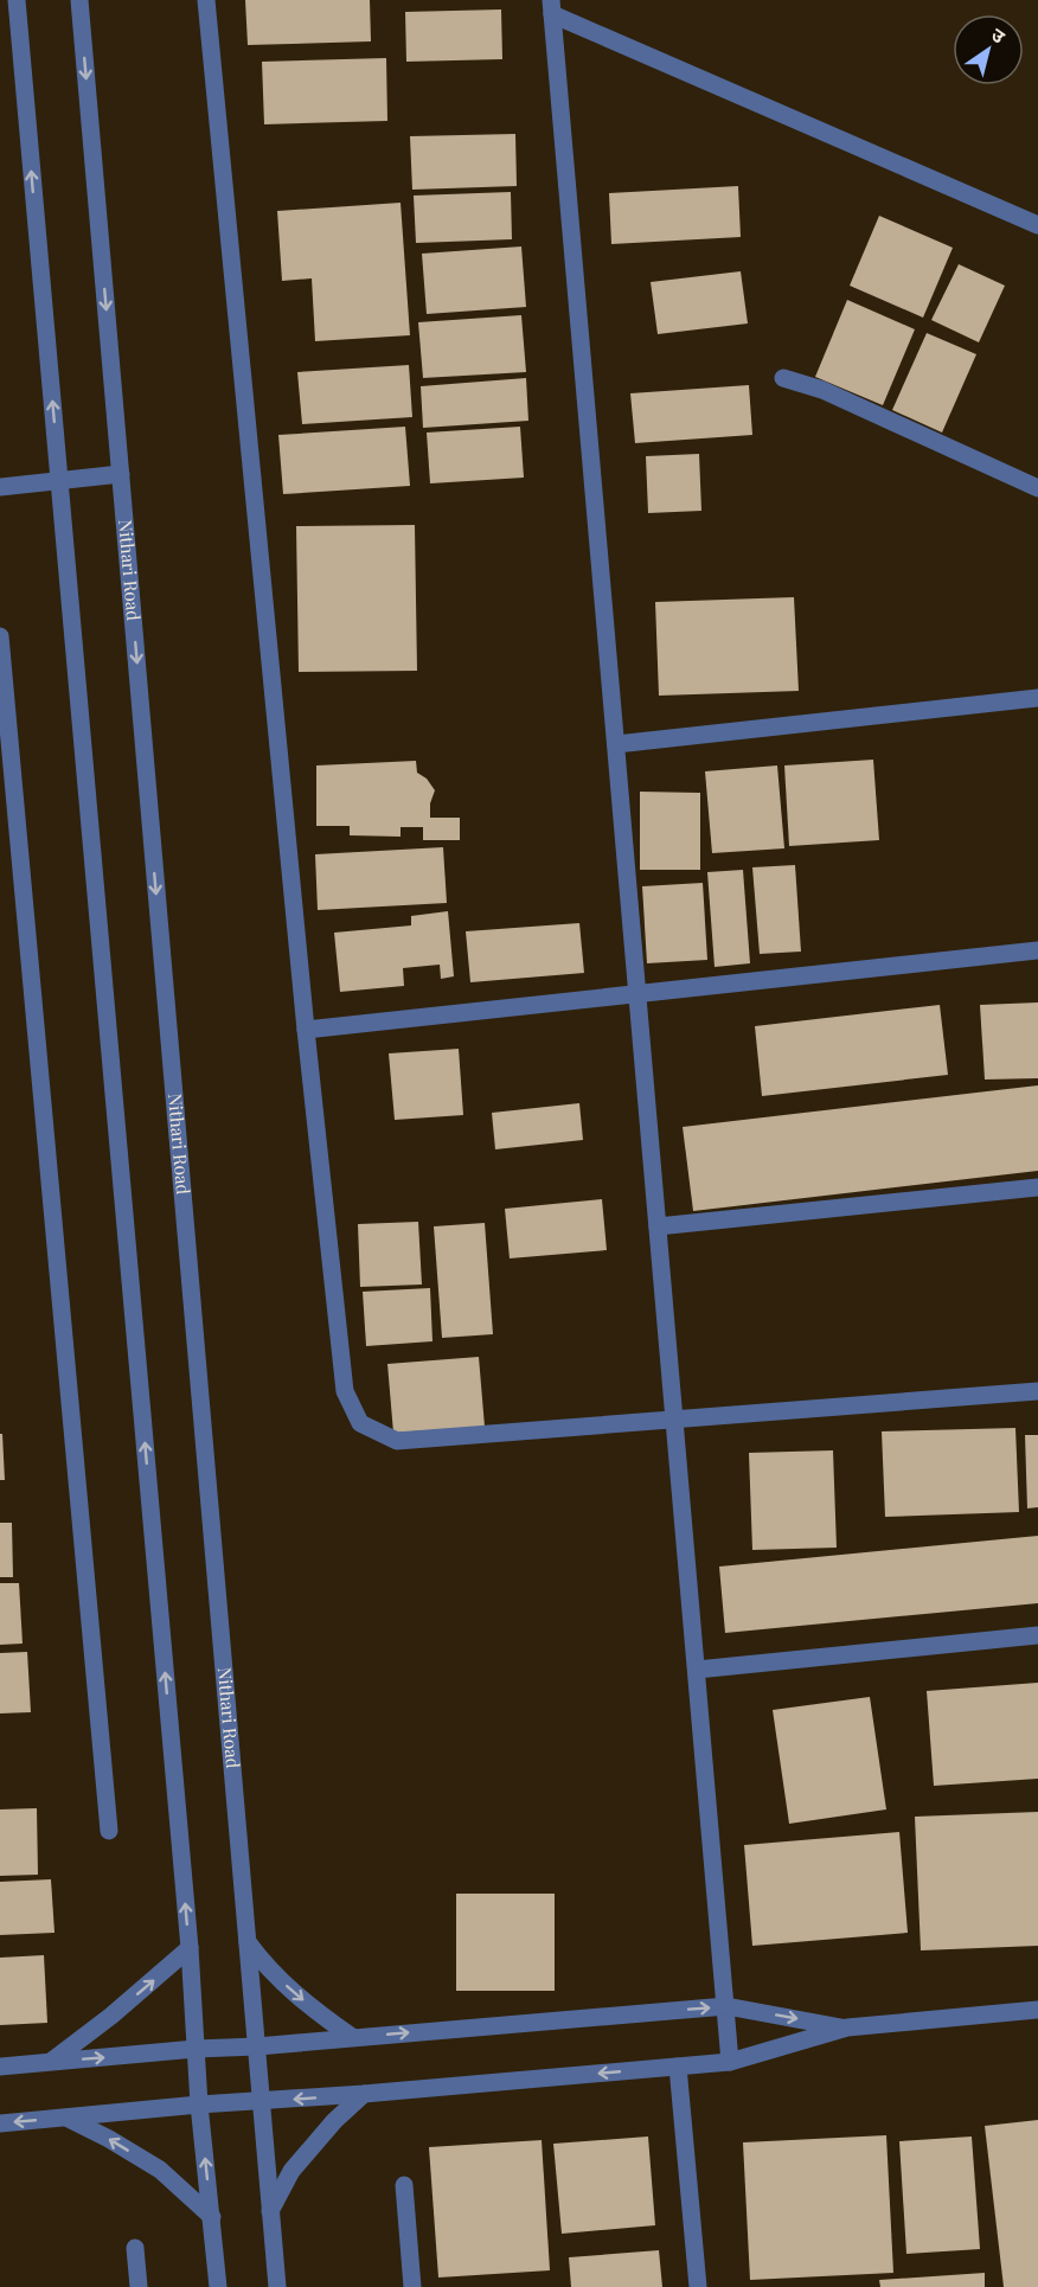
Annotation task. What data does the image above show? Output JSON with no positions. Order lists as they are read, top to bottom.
{
  "streets": {
    "street": ["Nithari Road"]
  },
  "north": "top right"
}
